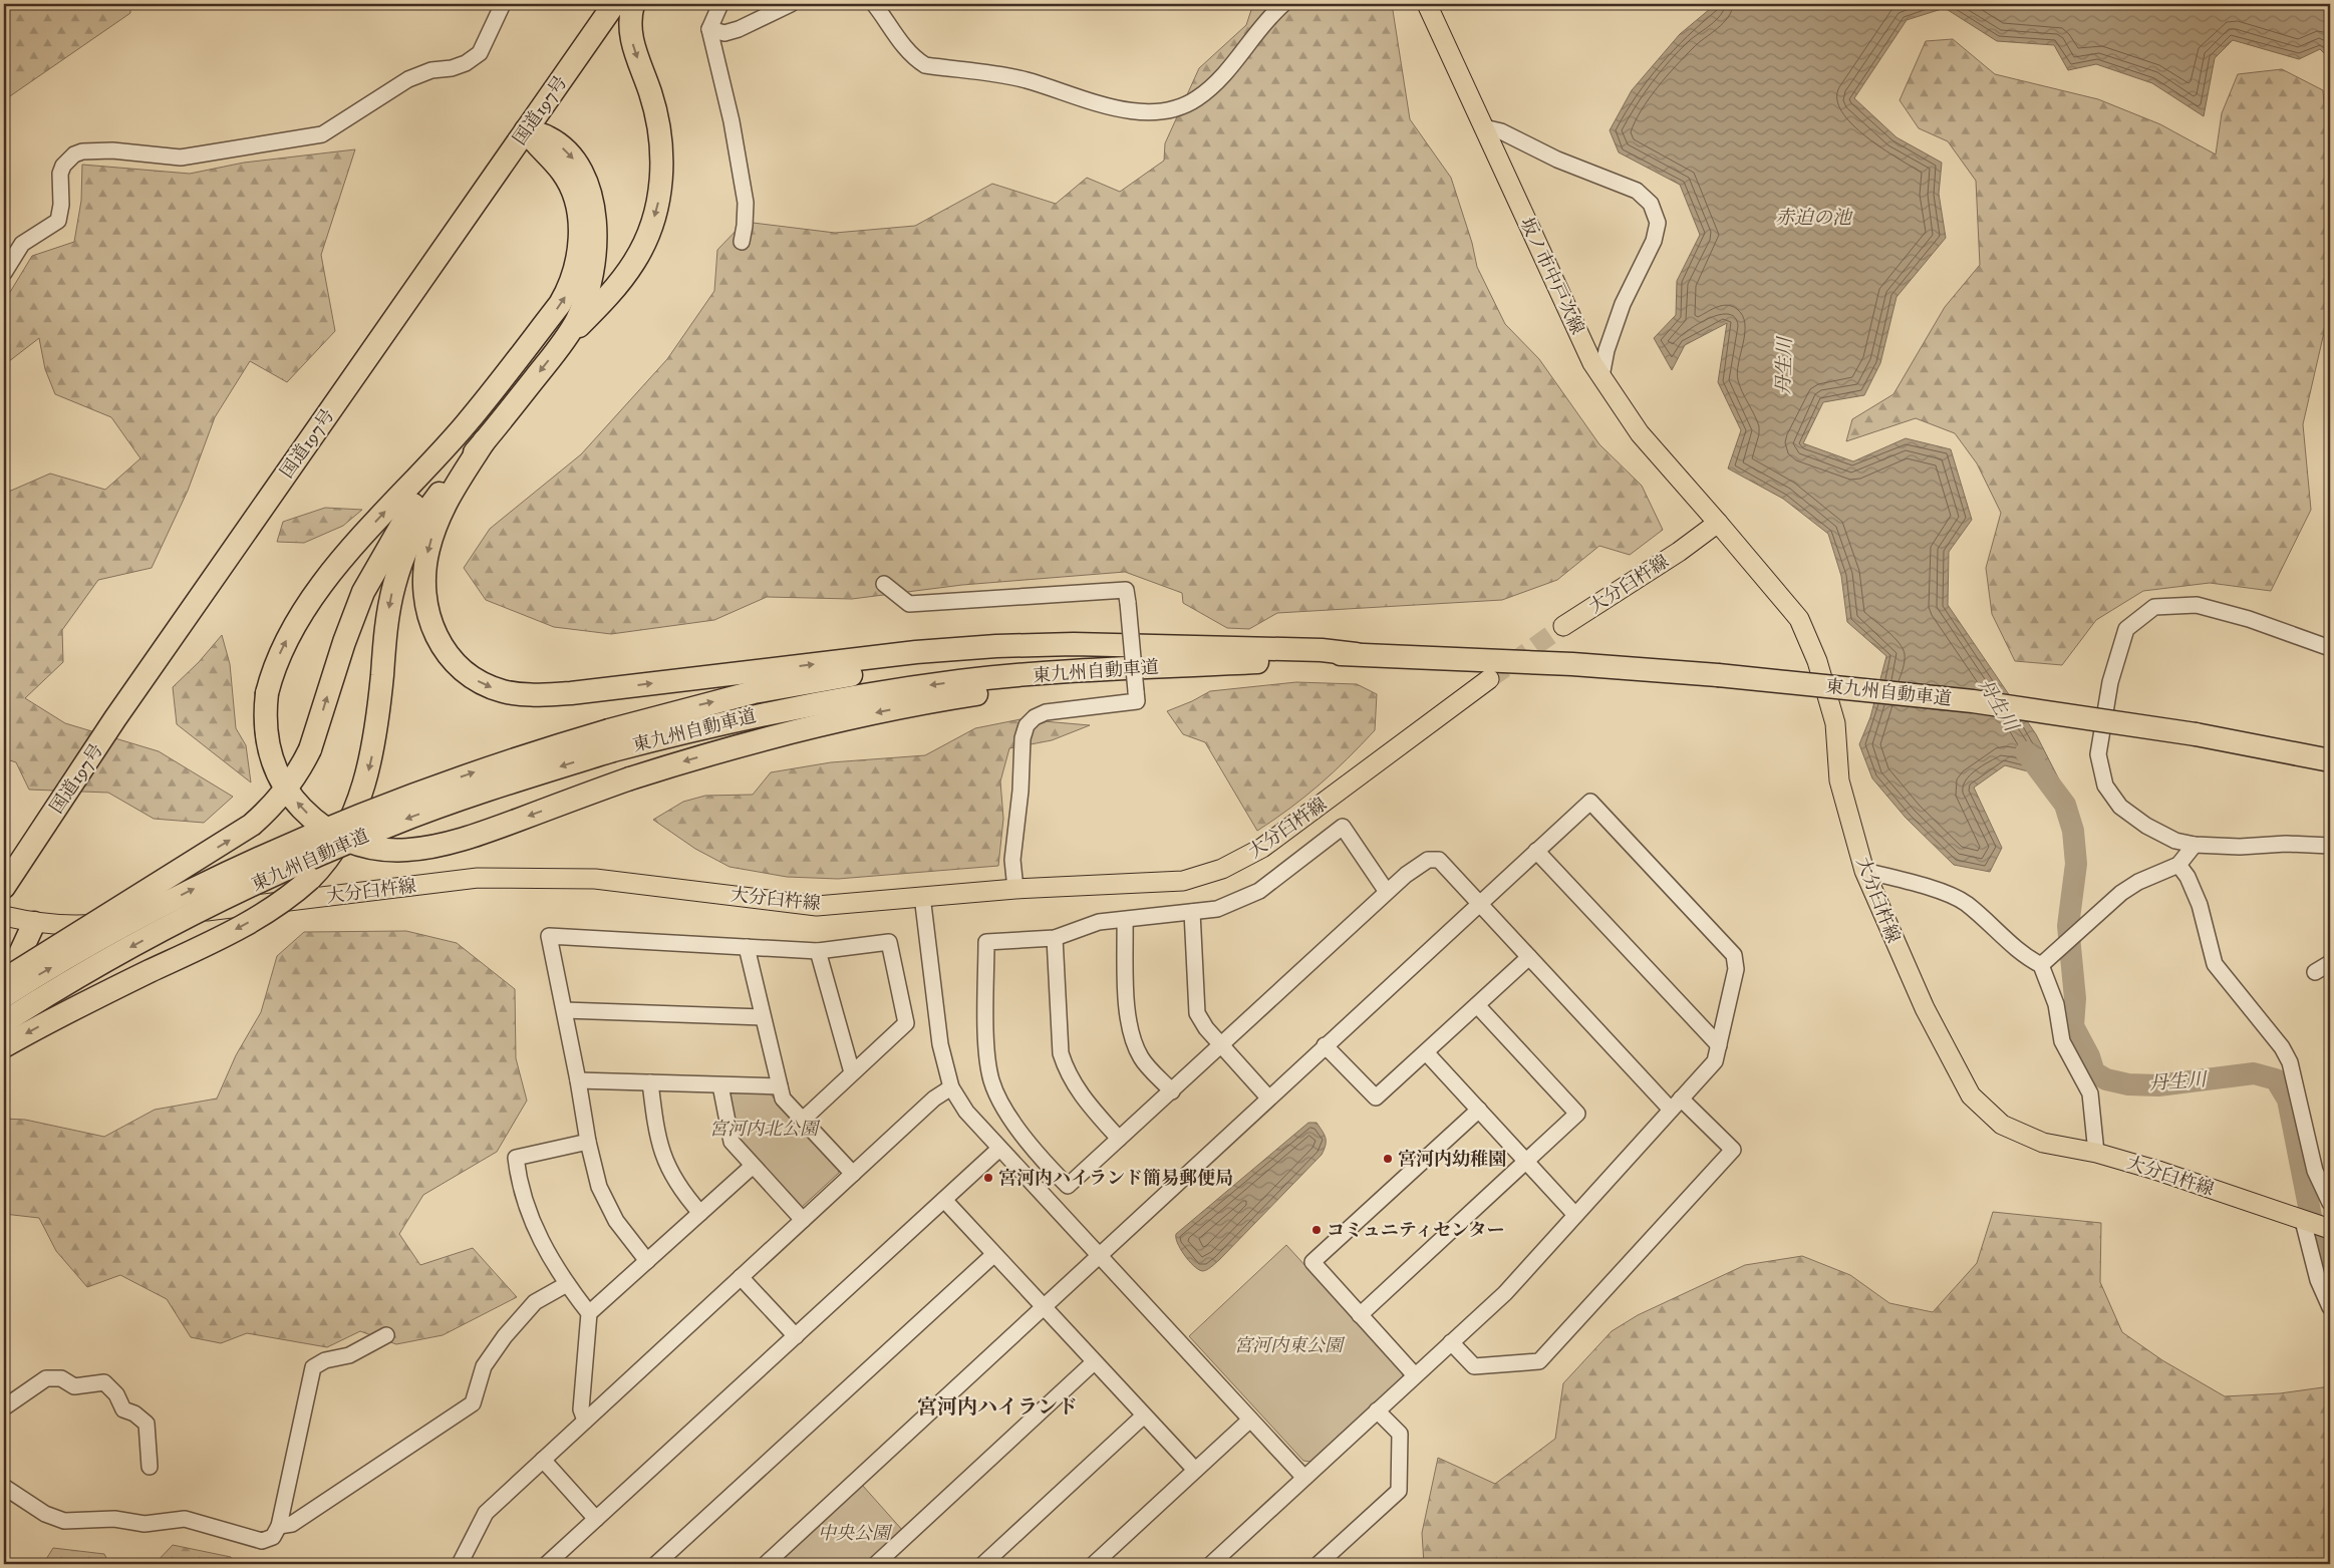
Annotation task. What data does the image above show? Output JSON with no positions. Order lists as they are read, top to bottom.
{
  "streets": {
    "highway": ["国道197号", "東九州自動車道"],
    "main road": ["坂ノ市中戸次線", "大分臼杵線"]
  },
  "crossings": [
    ["坂ノ市中戸次線", "大分臼杵線"]
  ],
  "districts": ["宮河内ハイランド"],
  "water": ["赤迫の池", "丹生川"],
  "parks": ["宮河内北公園", "宮河内東公園", "中央公園"],
  "places": ["宮河内幼稚園", "宮河内ハイランド簡易郵便局", "コミュニティセンター"]
}
